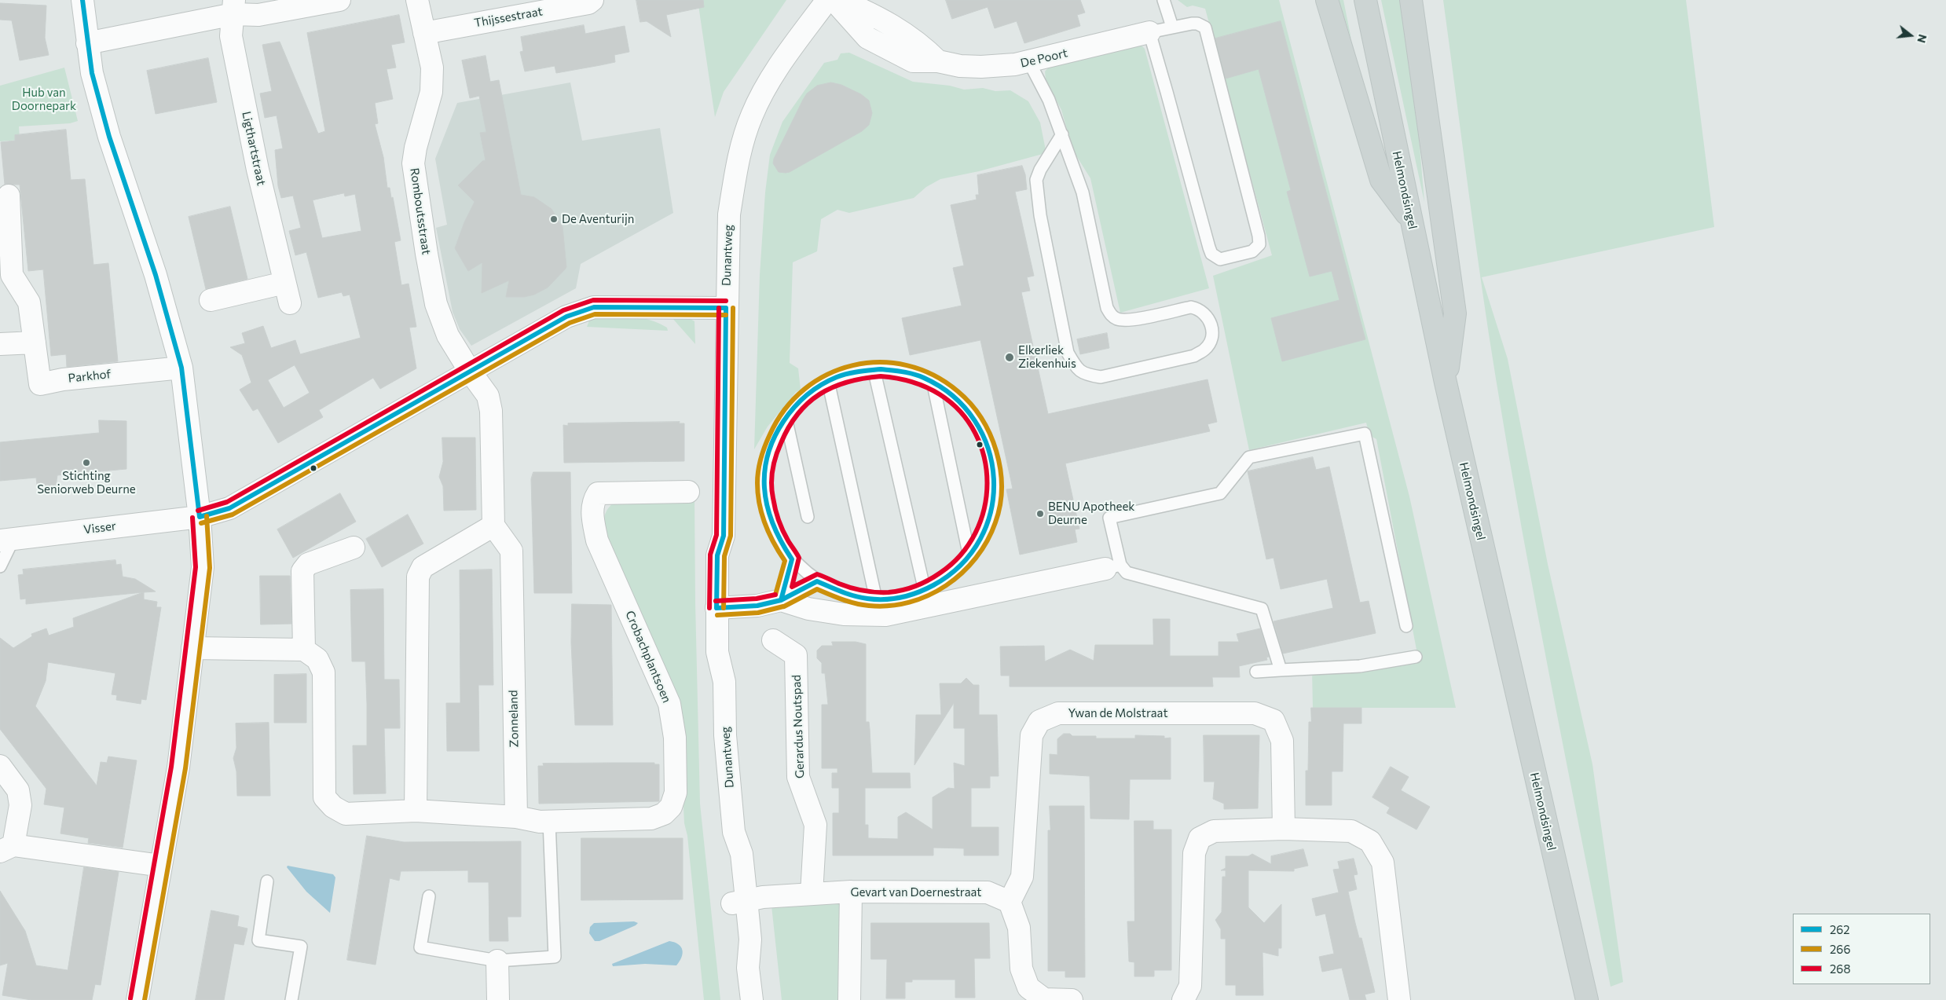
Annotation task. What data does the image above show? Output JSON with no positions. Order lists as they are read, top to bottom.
{
  "streets": {
    "main road": ["Helmondsingel"],
    "street": [
      "Thijssestraat",
      "De Poort",
      "Ligthartstraat",
      "Romboutsstraat",
      "Dunantweg",
      "Parkhof",
      "Visser",
      "Crobachplantsoen",
      "Ywan de Molstraat",
      "Zonneland",
      "Gerardus Noutspad",
      "Gevart van Doernestraat"
    ]
  },
  "crossings": [
    ["Thijssestraat", "Romboutsstraat"],
    ["Romboutsstraat", "Visser"],
    ["Dunantweg", "Visser"],
    ["Dunantweg", "Gevart van Doernestraat"],
    ["Crobachplantsoen", "Zonneland"],
    ["Ywan de Molstraat", "Gevart van Doernestraat"],
    ["Gerardus Noutspad", "Gevart van Doernestraat"]
  ],
  "parks": ["Hub van Doornepark"],
  "places": [
    "De Aventurijn",
    "Elkerliek Ziekenhuis",
    "Stichting Seniorweb Deurne",
    "BENU Apotheek Deurne"
  ],
  "lines": ["transit line 262", "transit line 268", "transit line 266"],
  "legend": ["262", "266", "268"],
  "north": "right"
}
